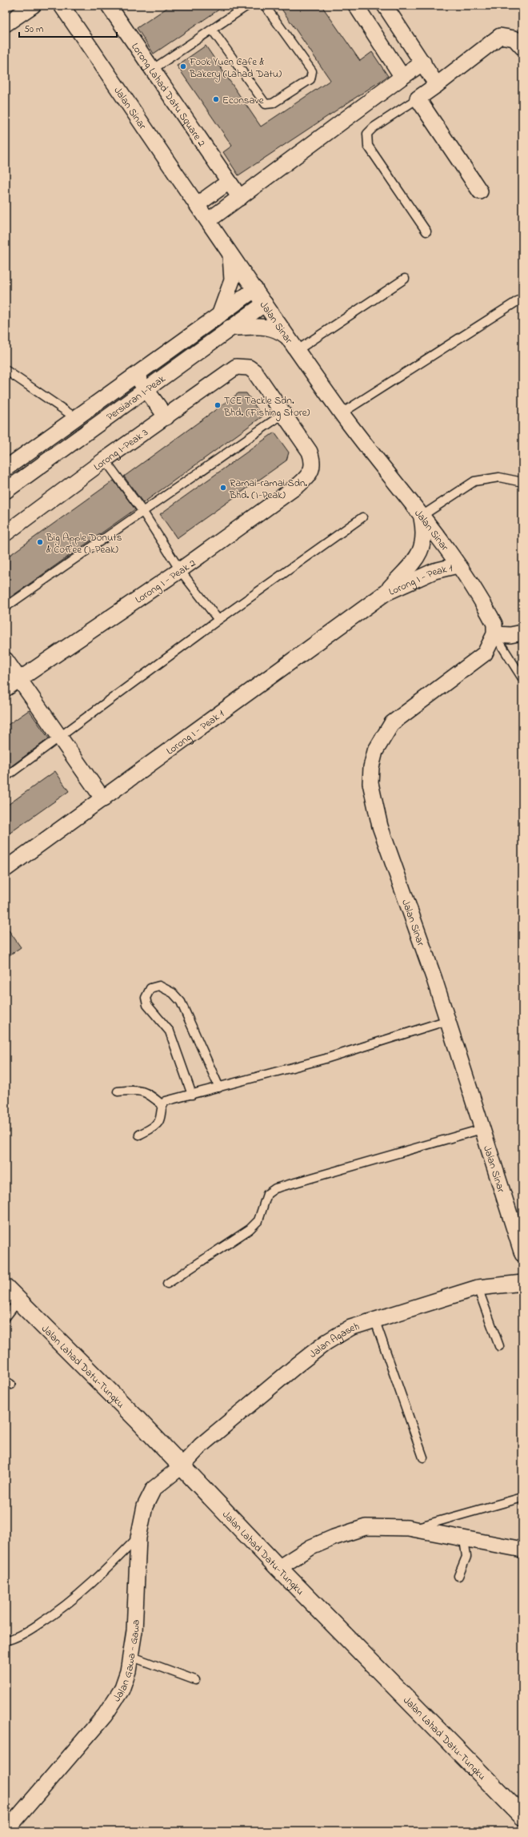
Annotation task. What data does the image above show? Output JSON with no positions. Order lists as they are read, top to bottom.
{
  "streets": {
    "main road": ["Jalan Lahad Datu-Tungku"],
    "street": [
      "Lorong Lahad Datu Square 2",
      "Jalan Sinar",
      "Persiaran I-Peak",
      "Lorong I-Peak 3",
      "Lorong I - Peak 1",
      "Lorong I - Peak 2",
      "Jalan Agaseh",
      "Jalan Gawa - Gawa"
    ]
  },
  "crossings": [
    ["Jalan Sinar", "Persiaran I-Peak"],
    ["Jalan Sinar", "Lorong I - Peak 1"],
    ["Lorong I-Peak 3", "Lorong I - Peak 2"],
    ["Jalan Agaseh", "Jalan Lahad Datu-Tungku"],
    ["Jalan Agaseh", "Jalan Gawa - Gawa"],
    ["Jalan Lahad Datu-Tungku", "Jalan Gawa - Gawa"]
  ],
  "places": [
    "Fook Yuen Cafe & Bakery (Lahad Datu)",
    "Econsave",
    "TCE Tackle Sdn. Bhd. (Fishing Store)",
    "Ramai-ramai Sdn. Bhd. (I-Peak)",
    "Big Apple Donuts & Coffee (I-Peak)"
  ],
  "scale_bar": "50 m"
}
